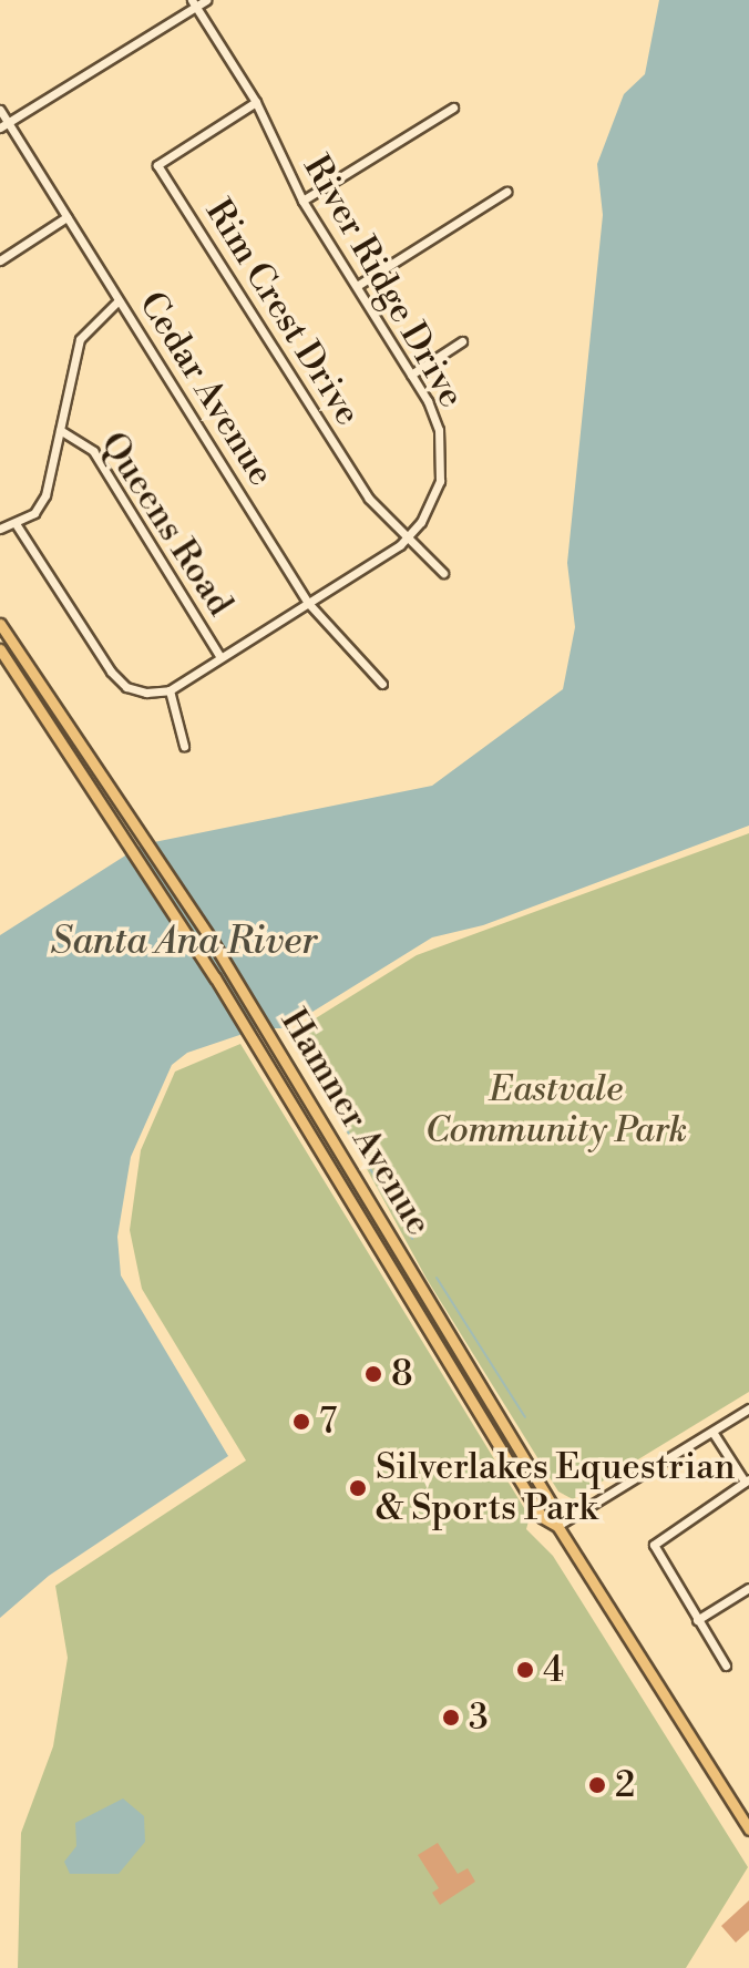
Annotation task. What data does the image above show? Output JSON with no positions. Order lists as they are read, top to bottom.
{
  "streets": {
    "main road": ["Hamner Avenue"],
    "street": [
      "River Ridge Drive",
      "Rim Crest Drive",
      "Cedar Avenue",
      "Queens Road"
    ]
  },
  "crossings": [
    ["River Ridge Drive", "Rim Crest Drive"],
    ["River Ridge Drive", "Cedar Avenue"],
    ["River Ridge Drive", "Queens Road"]
  ],
  "water": ["Santa Ana River"],
  "parks": ["Eastvale Community Park"],
  "places": [
    "8",
    "7",
    "Silverlakes Equestrian & Sports Park",
    "4",
    "3",
    "2"
  ]
}
